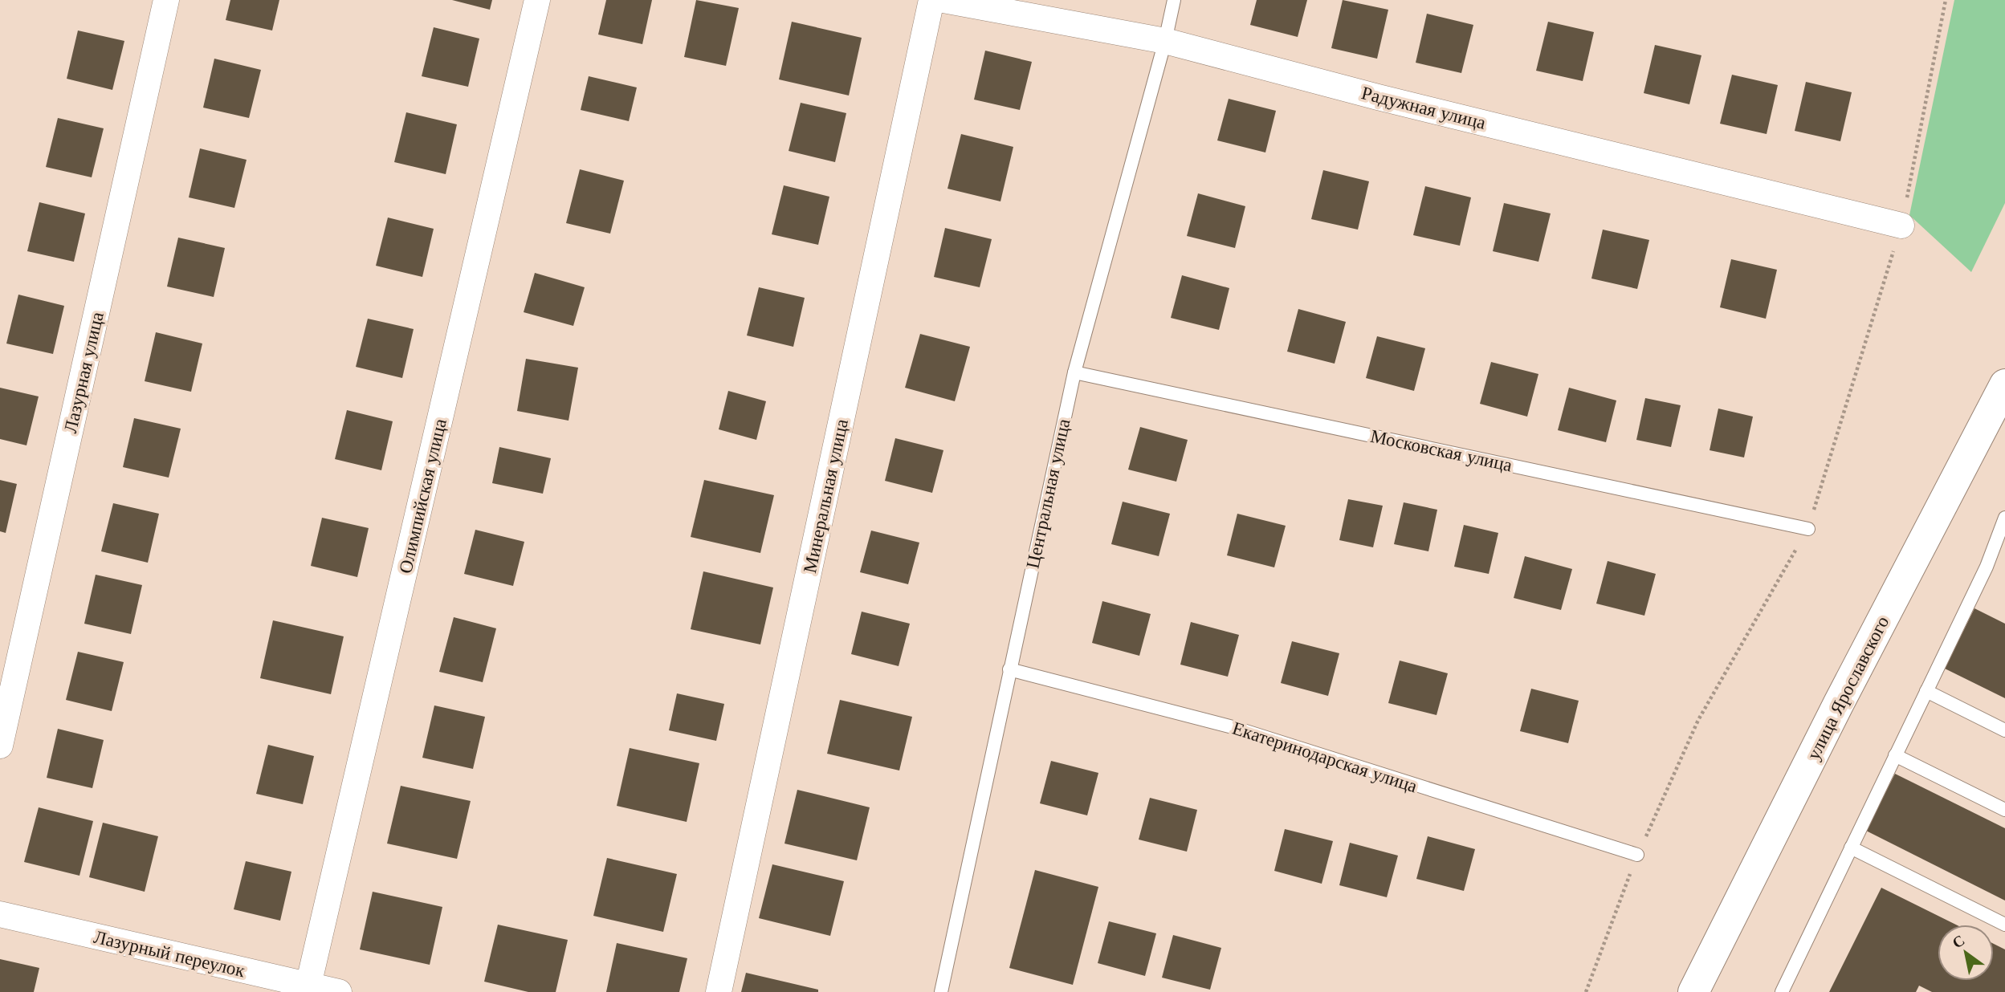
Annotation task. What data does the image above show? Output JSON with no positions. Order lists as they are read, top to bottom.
{
  "streets": {
    "street": [
      "Радужная улица",
      "Лазурная улица",
      "Олимпийская улица",
      "Минеральная улица",
      "улица Ярославского",
      "Лазурный переулок"
    ],
    "lane": ["Московская улица", "Центральная улица", "Екатеринодарская улица"]
  },
  "crossings": [
    ["Радужная улица", "Центральная улица"],
    ["Московская улица", "Центральная улица"],
    ["Центральная улица", "Екатеринодарская улица"],
    ["Олимпийская улица", "Лазурный переулок"]
  ],
  "north": "top left"
}
